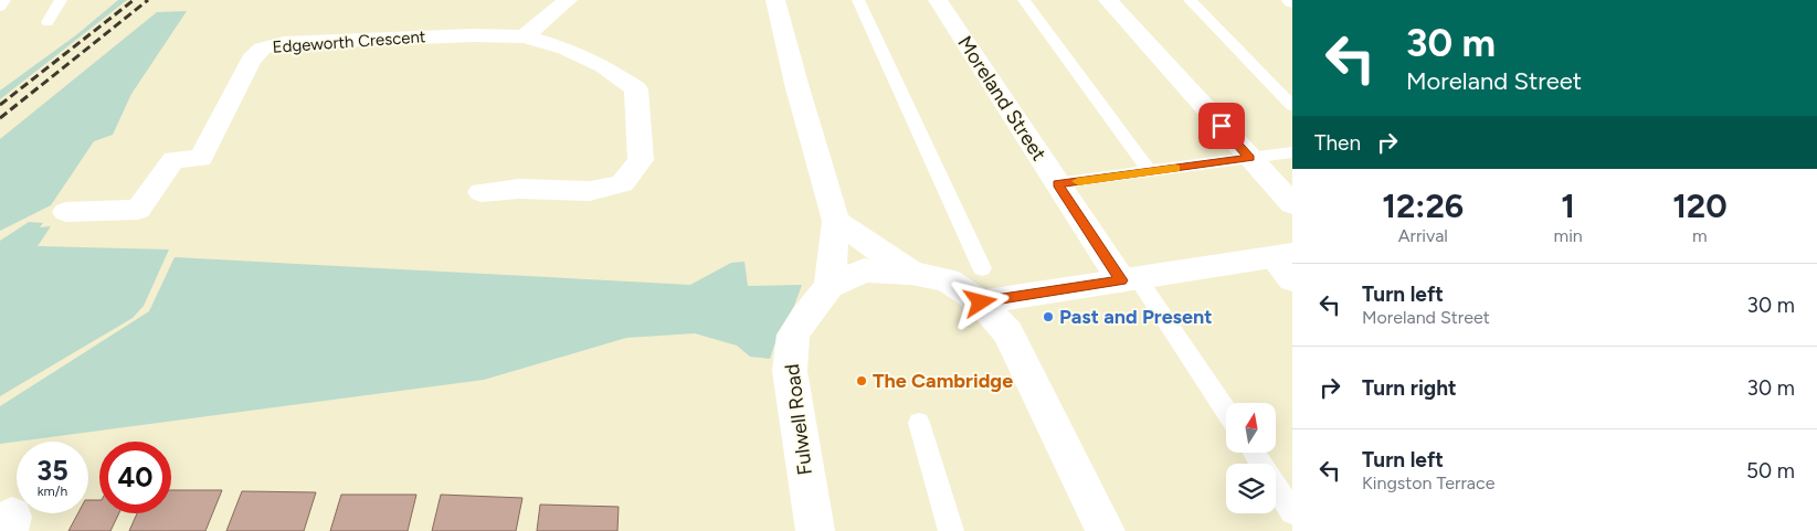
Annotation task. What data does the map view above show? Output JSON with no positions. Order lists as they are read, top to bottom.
{
  "streets": {
    "street": ["Edgeworth Crescent", "Moreland Street", "Fulwell Road"]
  },
  "places": ["Past and Present", "The Cambridge"],
  "north": "top",
  "page": {
    "turn": ["30 m", "Moreland Street"],
    "then": "Then",
    "eta": [
      "12:26",
      "Arrival",
      "1",
      "min",
      "120",
      "m"
    ],
    "list": [
      {
        "name": "Turn left",
        "note": "Moreland Street",
        "value": "30 m"
      },
      {
        "name": "Turn right",
        "value": "30 m"
      },
      {
        "name": "Turn left",
        "note": "Kingston Terrace",
        "value": "50 m"
      }
    ],
    "speed": "35 km/h",
    "limit": "40"
  }
}
